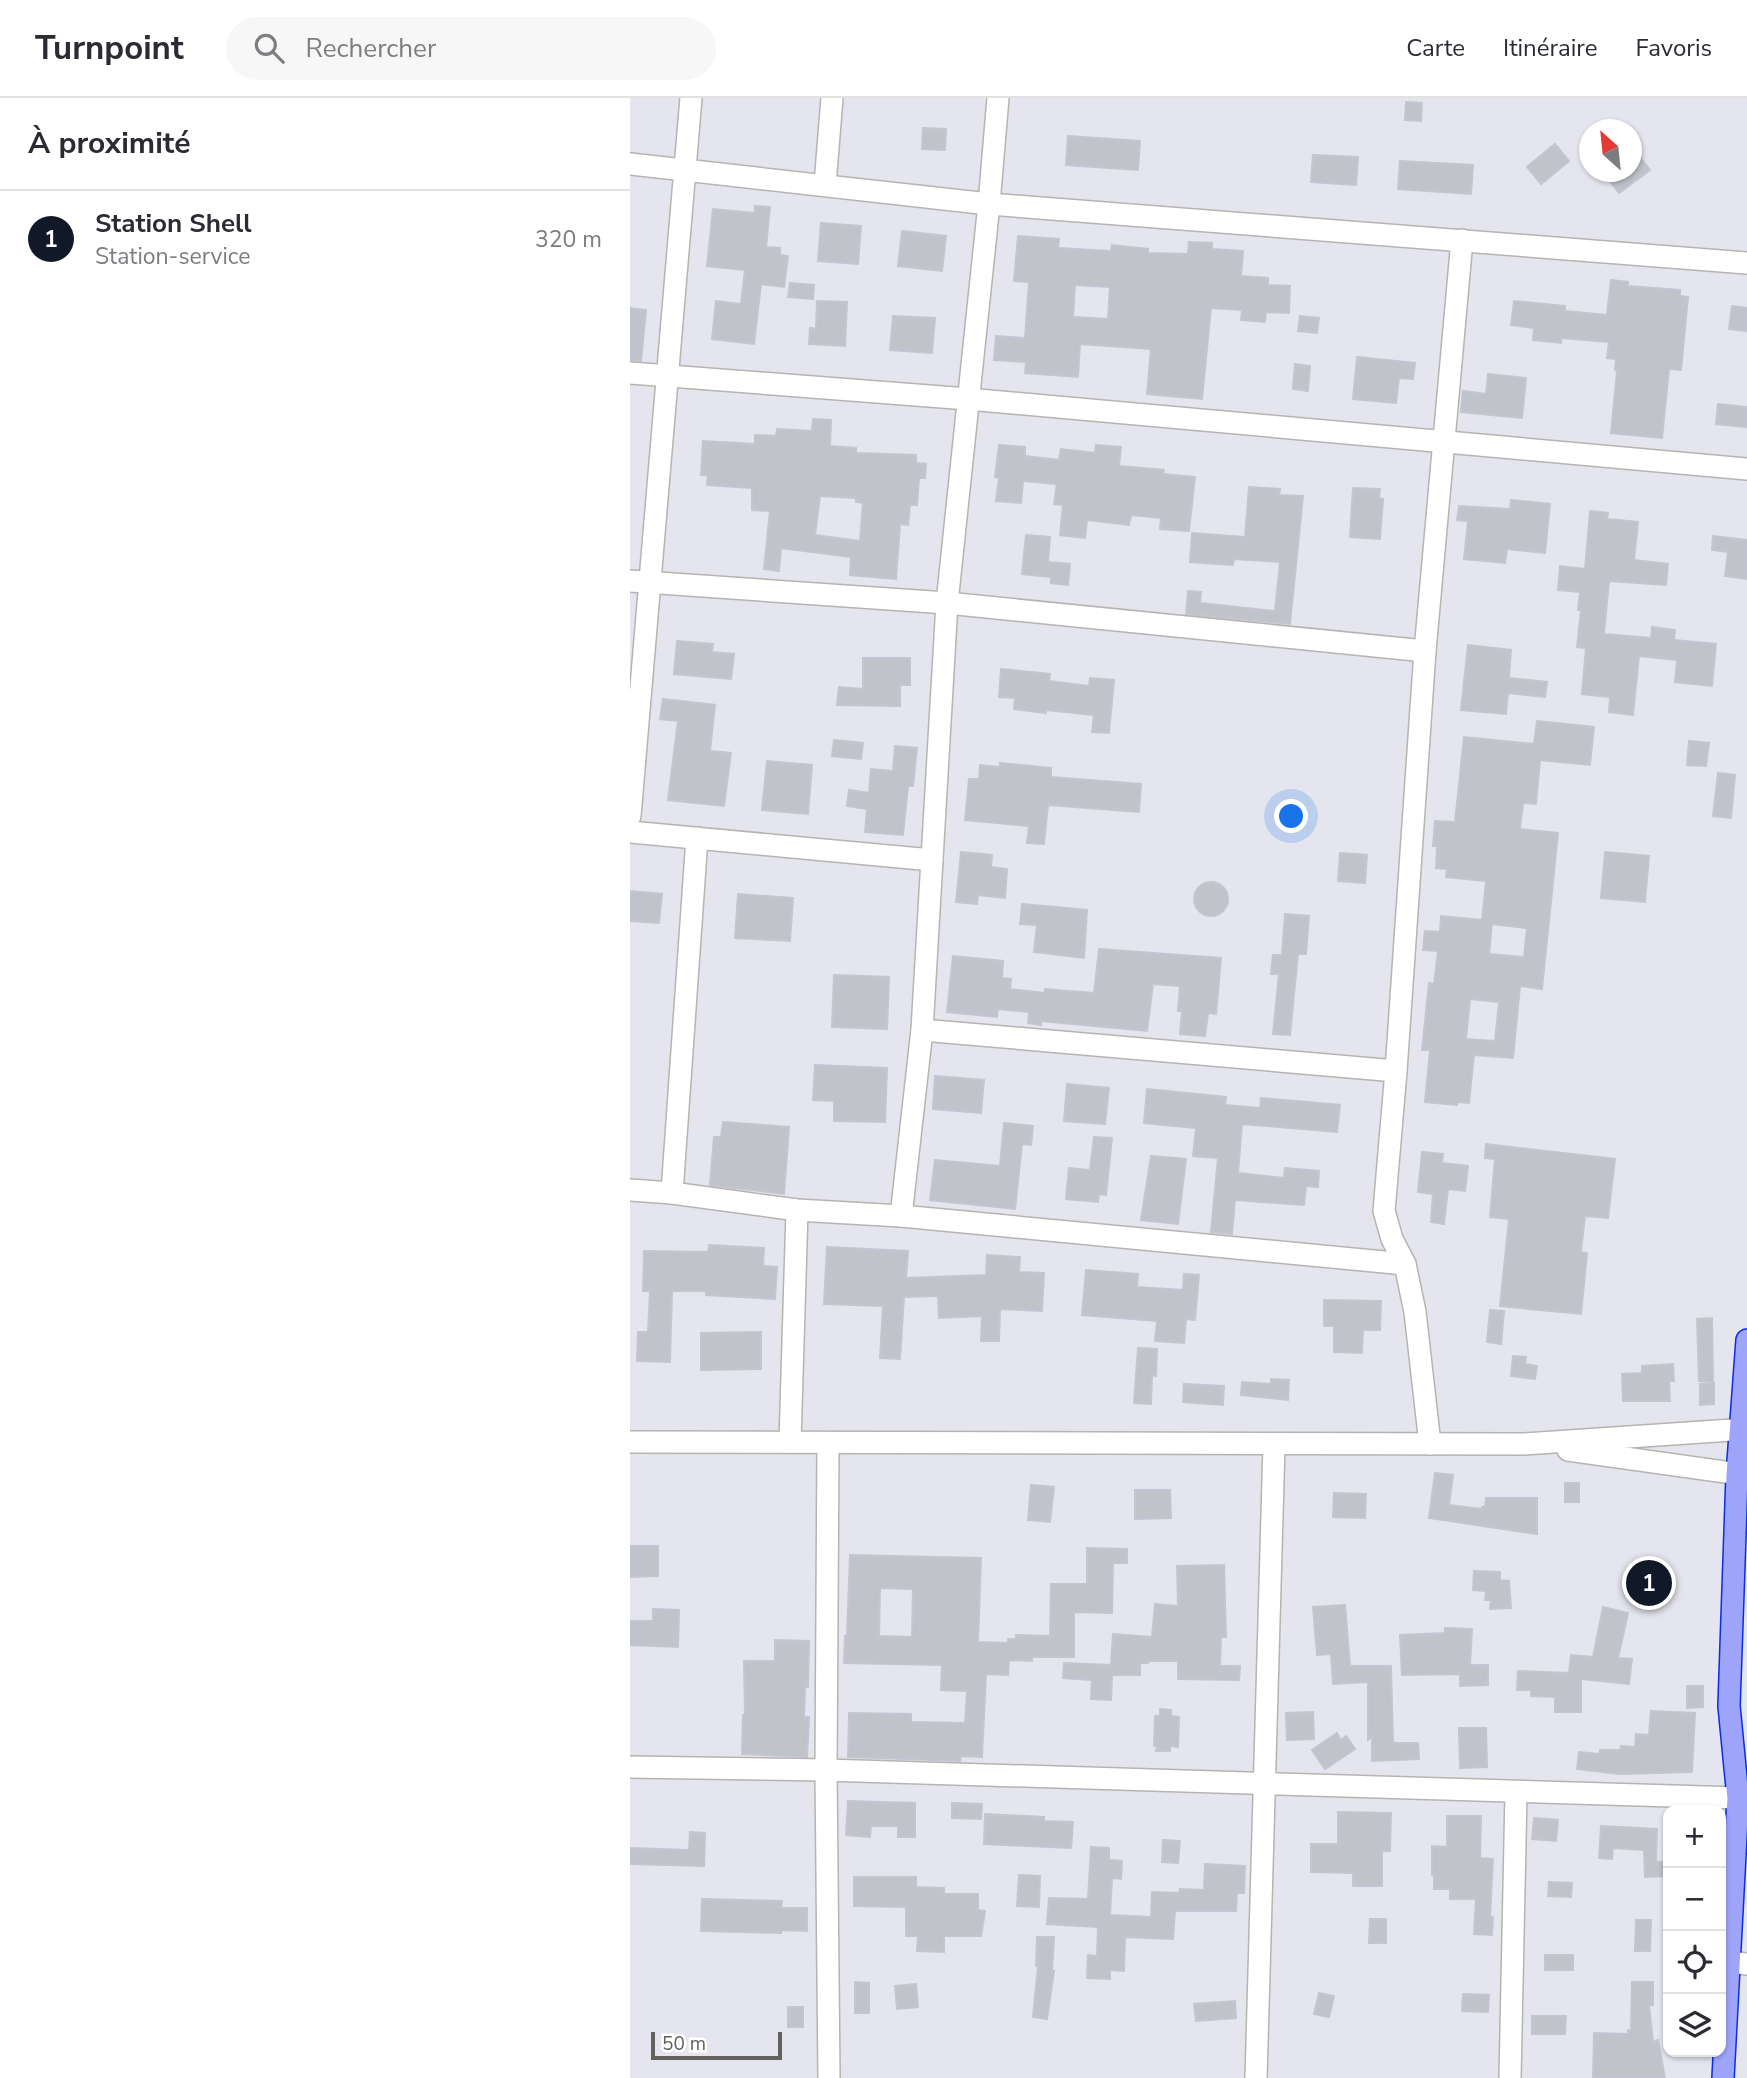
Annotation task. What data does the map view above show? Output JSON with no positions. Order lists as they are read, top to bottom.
{
  "scale_bar": "50 m",
  "north": "top left",
  "page": {
    "header": "Turnpoint",
    "search": "Rechercher",
    "nav": ["Carte", "Itinéraire", "Favoris"],
    "heading": "À proximité",
    "list": [
      {
        "mark": "1",
        "name": "Station Shell",
        "note": "Station-service",
        "value": "320 m"
      }
    ],
    "pins": "1",
    "map_buttons": ["+", "−"],
    "scale": "50 m"
  }
}
